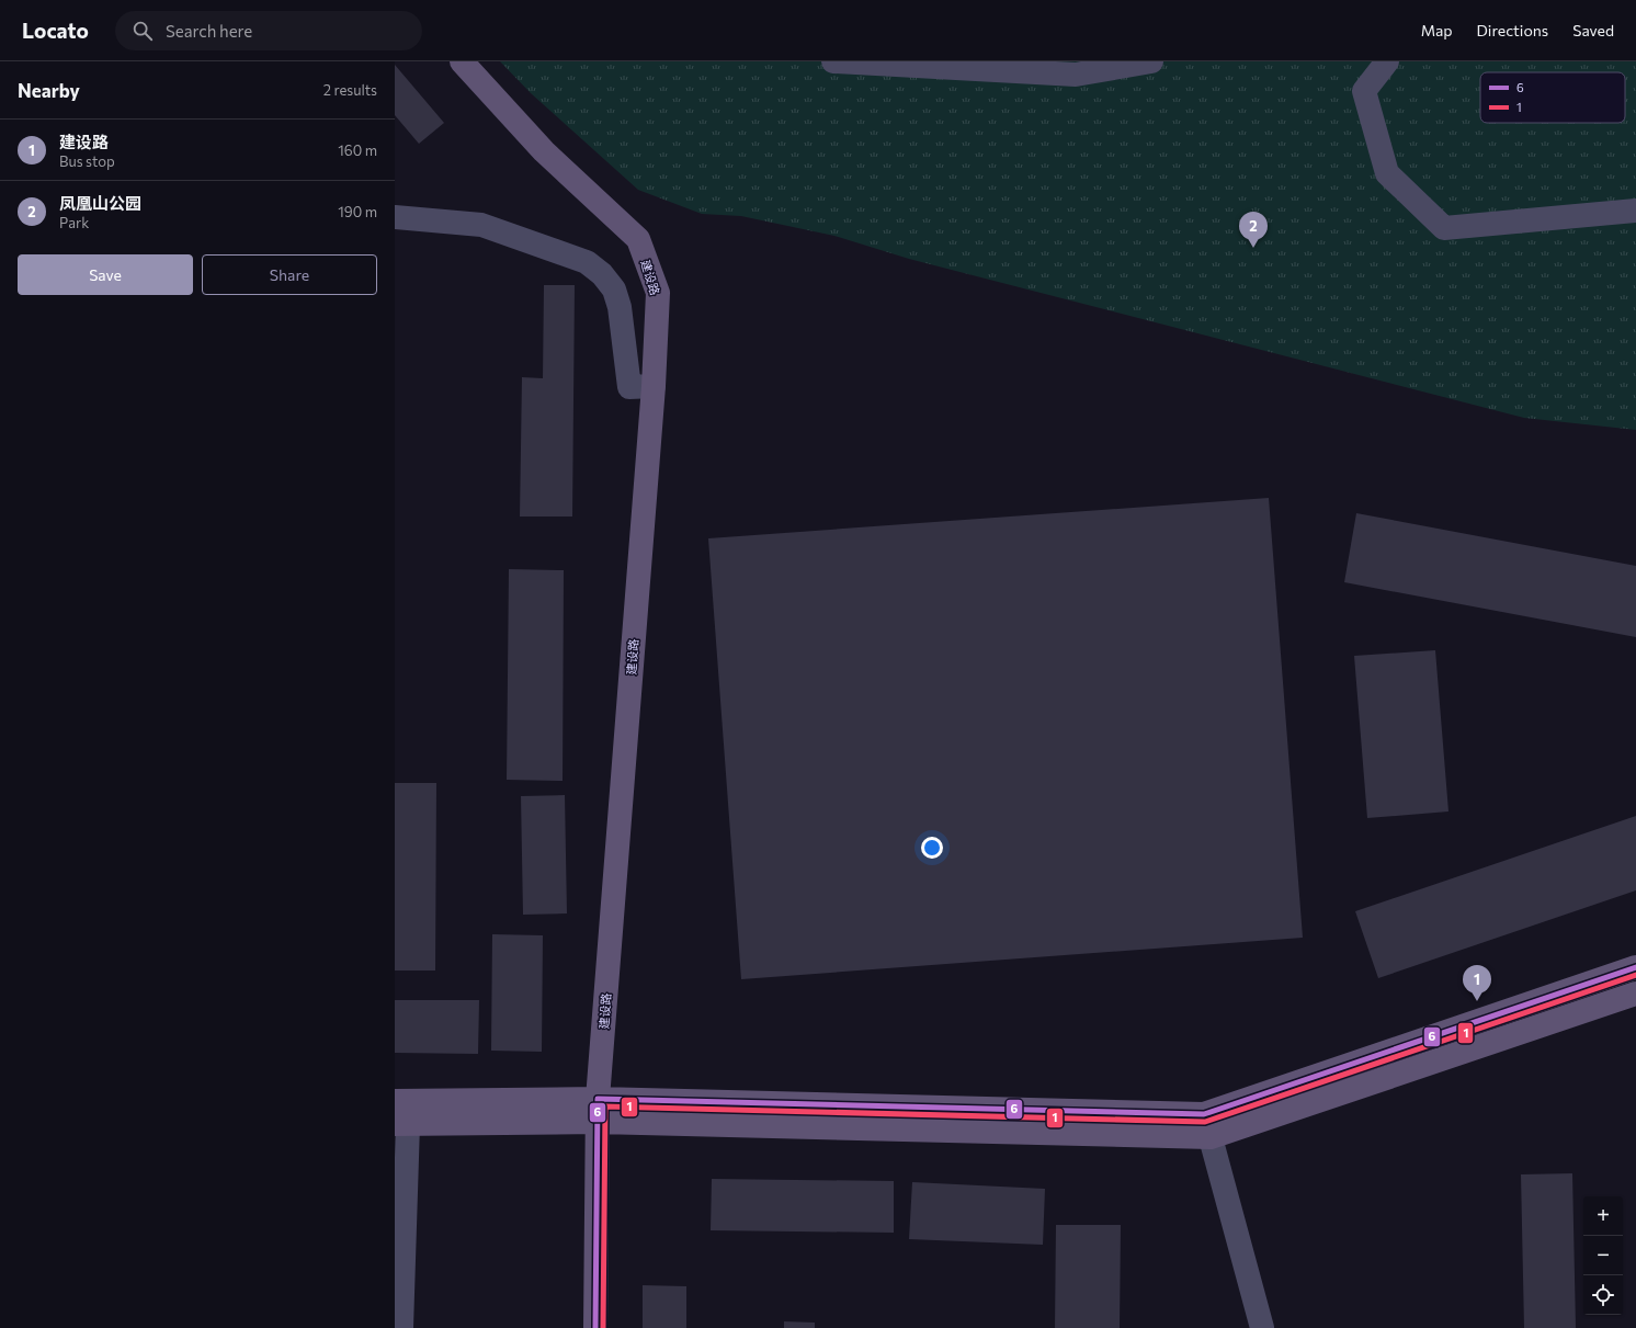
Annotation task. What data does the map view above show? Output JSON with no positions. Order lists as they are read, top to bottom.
{
  "streets": {
    "main road": ["建设路"]
  },
  "lines": ["transit line 6", "transit line 1"],
  "legend": ["6", "1"],
  "page": {
    "header": "Locato",
    "search": "Search here",
    "nav": ["Map", "Directions", "Saved"],
    "heading": ["Nearby", "2 results"],
    "list": [
      {
        "mark": "1",
        "name": "建设路",
        "note": "Bus stop",
        "value": "160 m"
      },
      {
        "mark": "2",
        "name": "凤凰山公园",
        "note": "Park",
        "value": "190 m"
      }
    ],
    "pins": ["2", "1"],
    "buttons": ["Save", "Share"],
    "map_buttons": ["+", "−"]
  }
}
